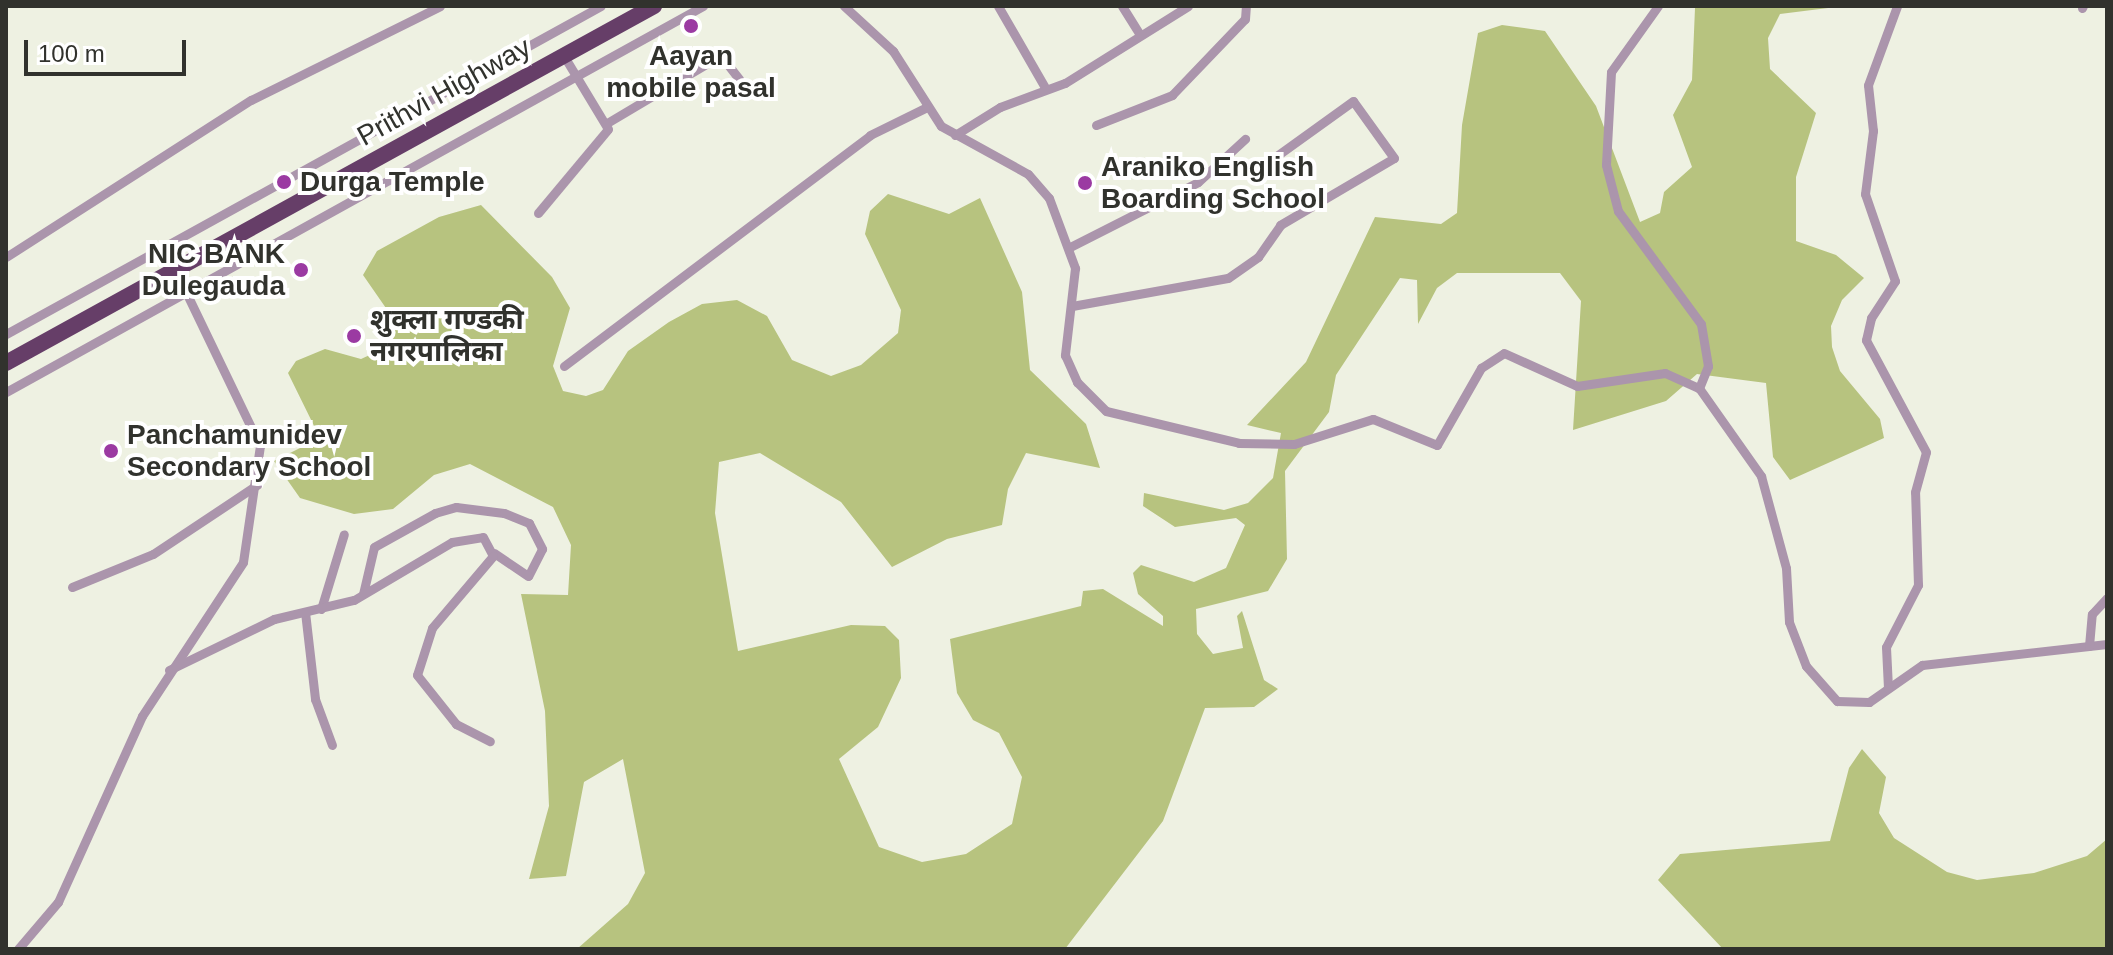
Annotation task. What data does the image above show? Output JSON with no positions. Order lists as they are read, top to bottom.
{
  "streets": {
    "highway": ["Prithvi Highway"]
  },
  "places": [
    "Aayan mobile pasal",
    "Durga Temple",
    "Araniko English Boarding School",
    "NIC BANK Dulegauda",
    "शुक्ला गण्डकी नगरपालिका",
    "Panchamunidev Secondary School"
  ],
  "scale_bar": "100 m"
}
